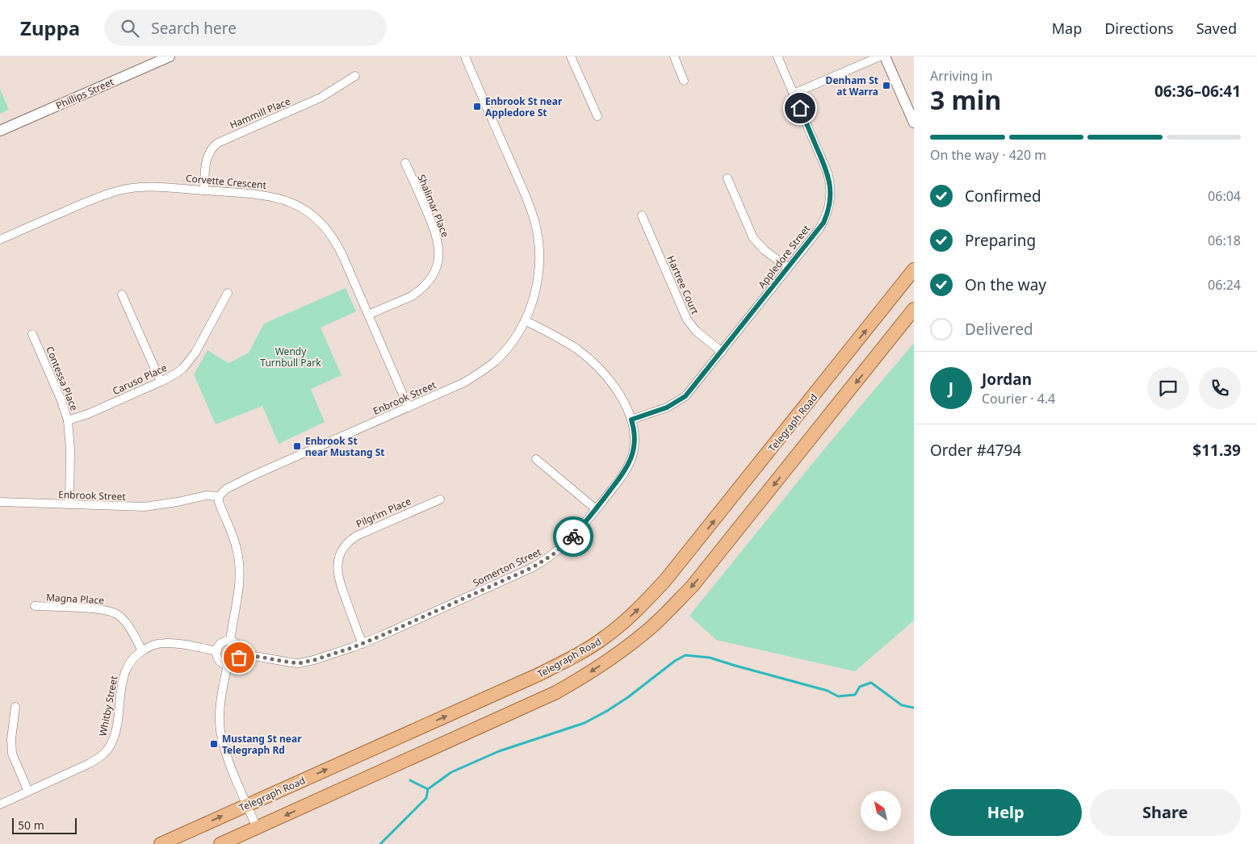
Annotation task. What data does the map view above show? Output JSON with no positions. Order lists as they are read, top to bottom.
{
  "streets": {
    "main road": ["Telegraph Road"],
    "street": [
      "Phillips Street",
      "Hammill Place",
      "Corvette Crescent",
      "Shalimar Place",
      "Appledore Street",
      "Hartree Court",
      "Contessa Place",
      "Caruso Place",
      "Enbrook Street",
      "Pilgrim Place",
      "Somerton Street",
      "Magna Place",
      "Whitby Street"
    ]
  },
  "crossings": [
    ["Hammill Place", "Corvette Crescent"],
    ["Corvette Crescent", "Shalimar Place"],
    ["Corvette Crescent", "Enbrook Street"],
    ["Appledore Street", "Hartree Court"],
    ["Appledore Street", "Somerton Street"],
    ["Contessa Place", "Caruso Place"],
    ["Contessa Place", "Enbrook Street"],
    ["Enbrook Street", "Somerton Street"],
    ["Pilgrim Place", "Somerton Street"],
    ["Magna Place", "Whitby Street"]
  ],
  "parks": ["Wendy Turnbull Park"],
  "places": {
    "transit": [
      "Denham St at Warra",
      "Enbrook St near Appledore St",
      "Enbrook St near Mustang St",
      "Mustang St near Telegraph Rd"
    ]
  },
  "scale_bar": "50 m",
  "north": "top left",
  "page": {
    "header": "Zuppa",
    "search": "Search here",
    "nav": ["Map", "Directions", "Saved"],
    "heading": ["3 min", "Arriving in", "06:36–06:41"],
    "panel": [
      "Jordan",
      "Courier · 4.4",
      "Order #4794",
      "$11.39"
    ],
    "bar": "On the way · 420 m",
    "list": [
      ["Confirmed", "06:04"],
      ["Preparing", "06:18"],
      ["On the way", "06:24"],
      "Delivered"
    ],
    "round": "J",
    "buttons": ["Help", "Share"],
    "scale": "50 m"
  }
}
